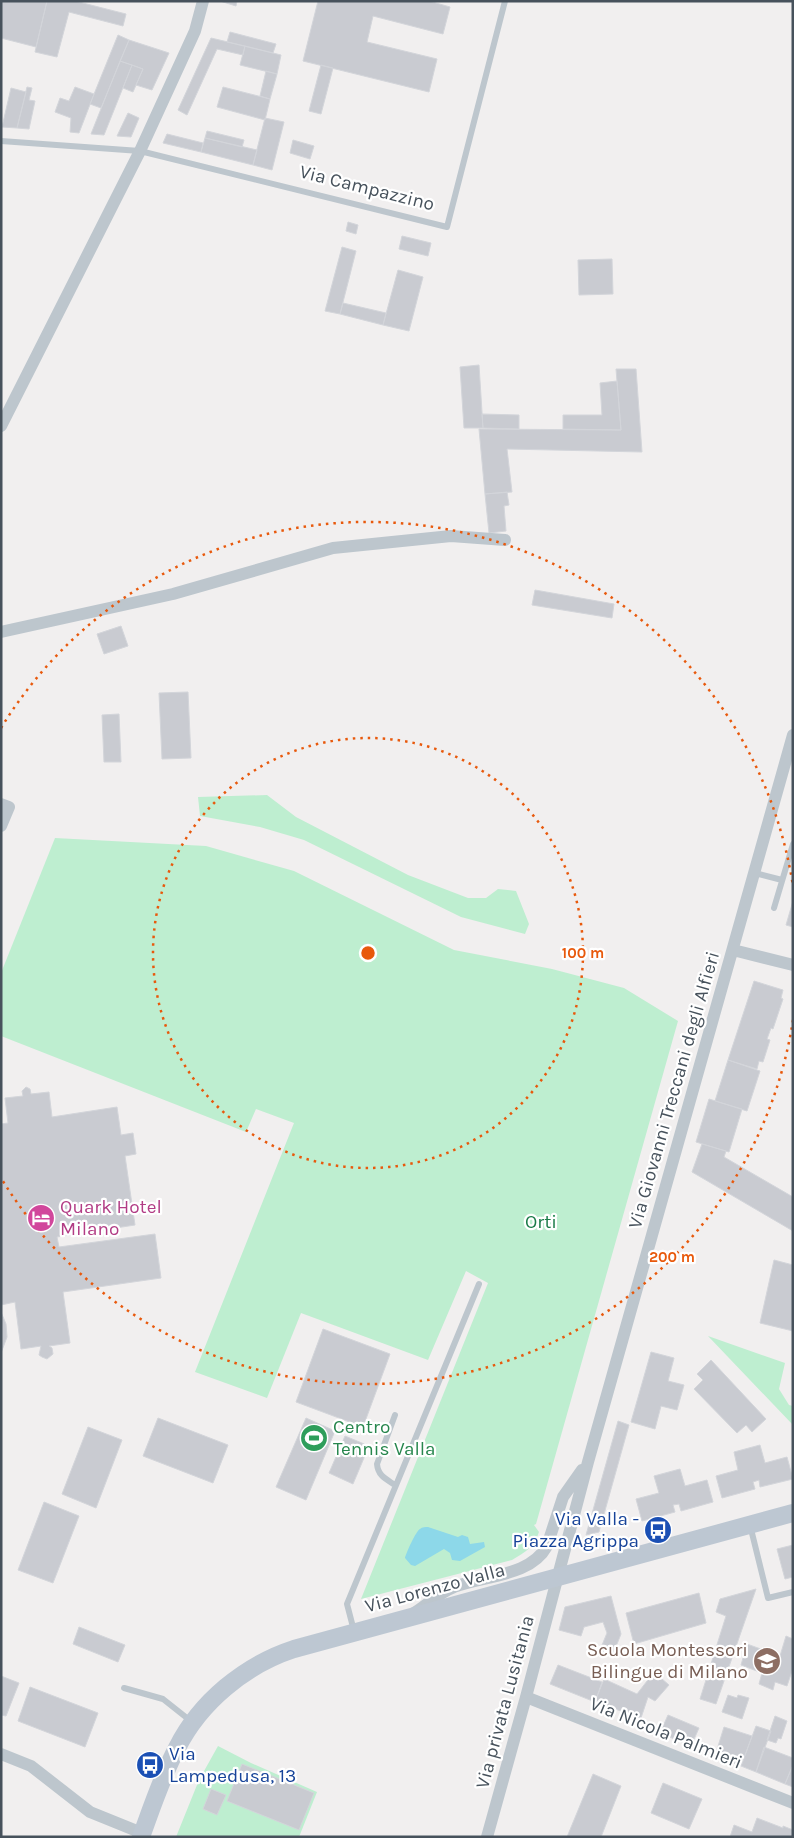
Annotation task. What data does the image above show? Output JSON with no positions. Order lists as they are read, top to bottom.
{
  "streets": {
    "main road": ["Via Lorenzo Valla"],
    "street": ["Via Giovanni Treccani degli Alfieri", "Via privata Lusitania", "Via Nicola Palmieri"],
    "lane": ["Via Campazzino"]
  },
  "crossings": [
    ["Via Giovanni Treccani degli Alfieri", "Via Lorenzo Valla"],
    ["Via Giovanni Treccani degli Alfieri", "Via privata Lusitania"],
    ["Via Lorenzo Valla", "Via privata Lusitania"],
    ["Via privata Lusitania", "Via Nicola Palmieri"]
  ],
  "parks": ["Orti"],
  "places": {
    "hotel": ["Quark Hotel Milano"],
    "sports": ["Centro Tennis Valla"],
    "bus stop": ["Via Valla - Piazza Agrippa", "Via Lampedusa, 13"],
    "school or university": ["Scuola Montessori Bilingue di Milano"]
  },
  "rings": ["100 m", "200 m"]
}
